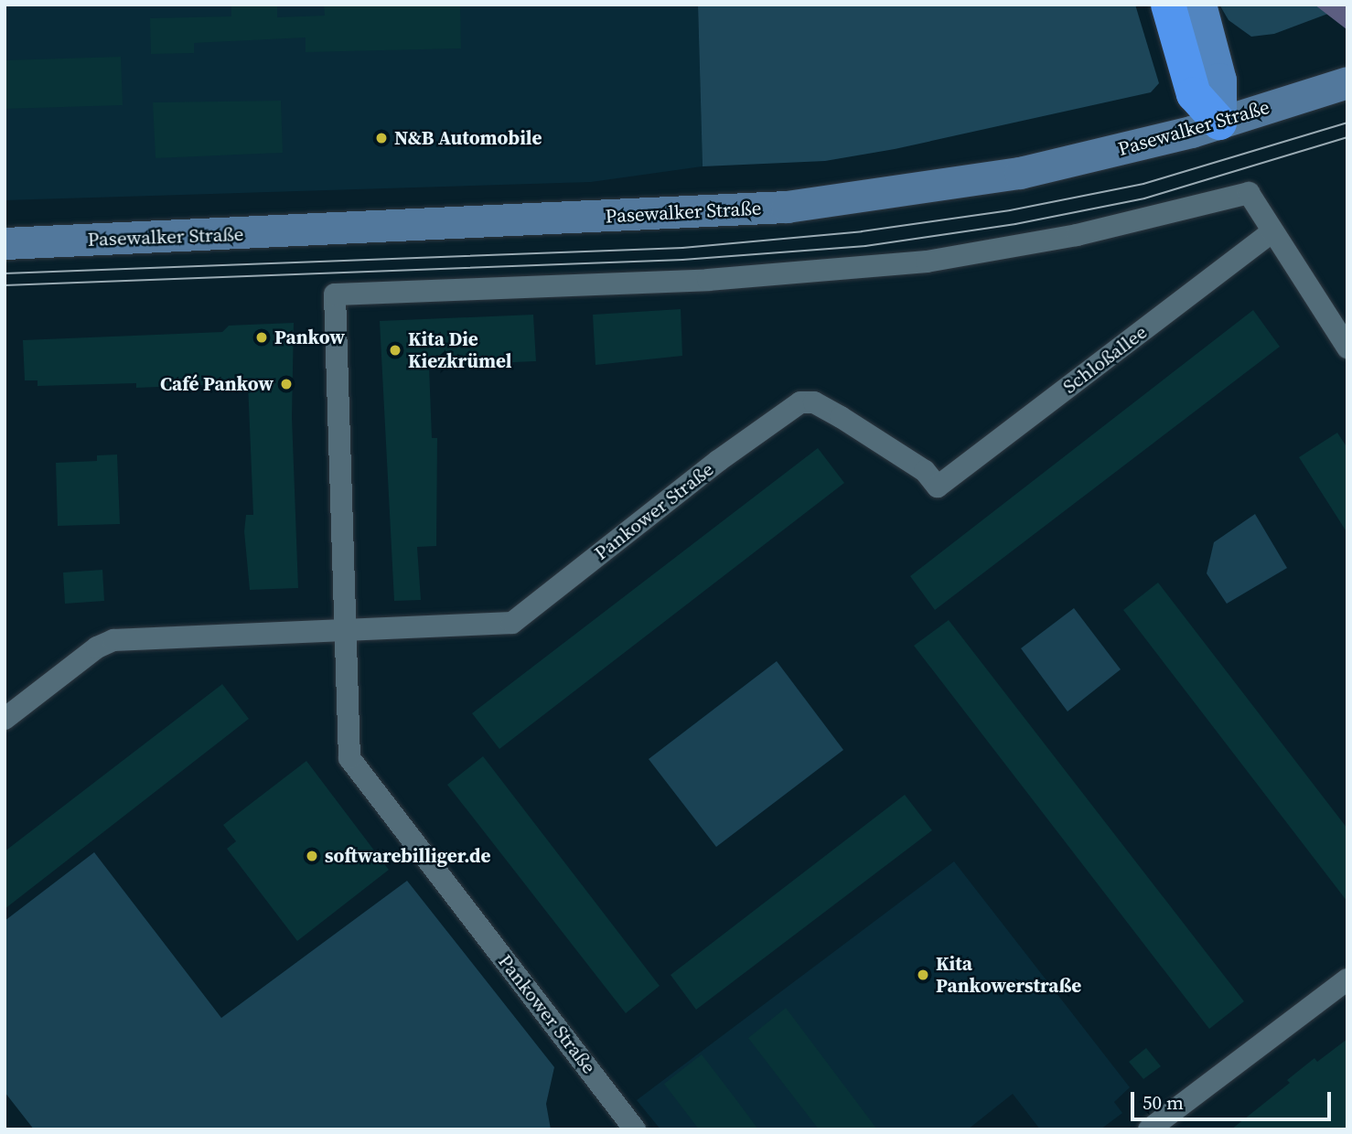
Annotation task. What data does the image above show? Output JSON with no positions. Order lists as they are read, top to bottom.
{
  "streets": {
    "main road": ["Pasewalker Straße"],
    "street": ["Schloßallee", "Pankower Straße"]
  },
  "crossings": [
    ["Schloßallee", "Pankower Straße"]
  ],
  "places": [
    "N&B Automobile",
    "Pankow",
    "Kita Die Kiezkrümel",
    "Café Pankow",
    "softwarebilliger.de",
    "Kita Pankowerstraße"
  ],
  "scale_bar": "50 m"
}
